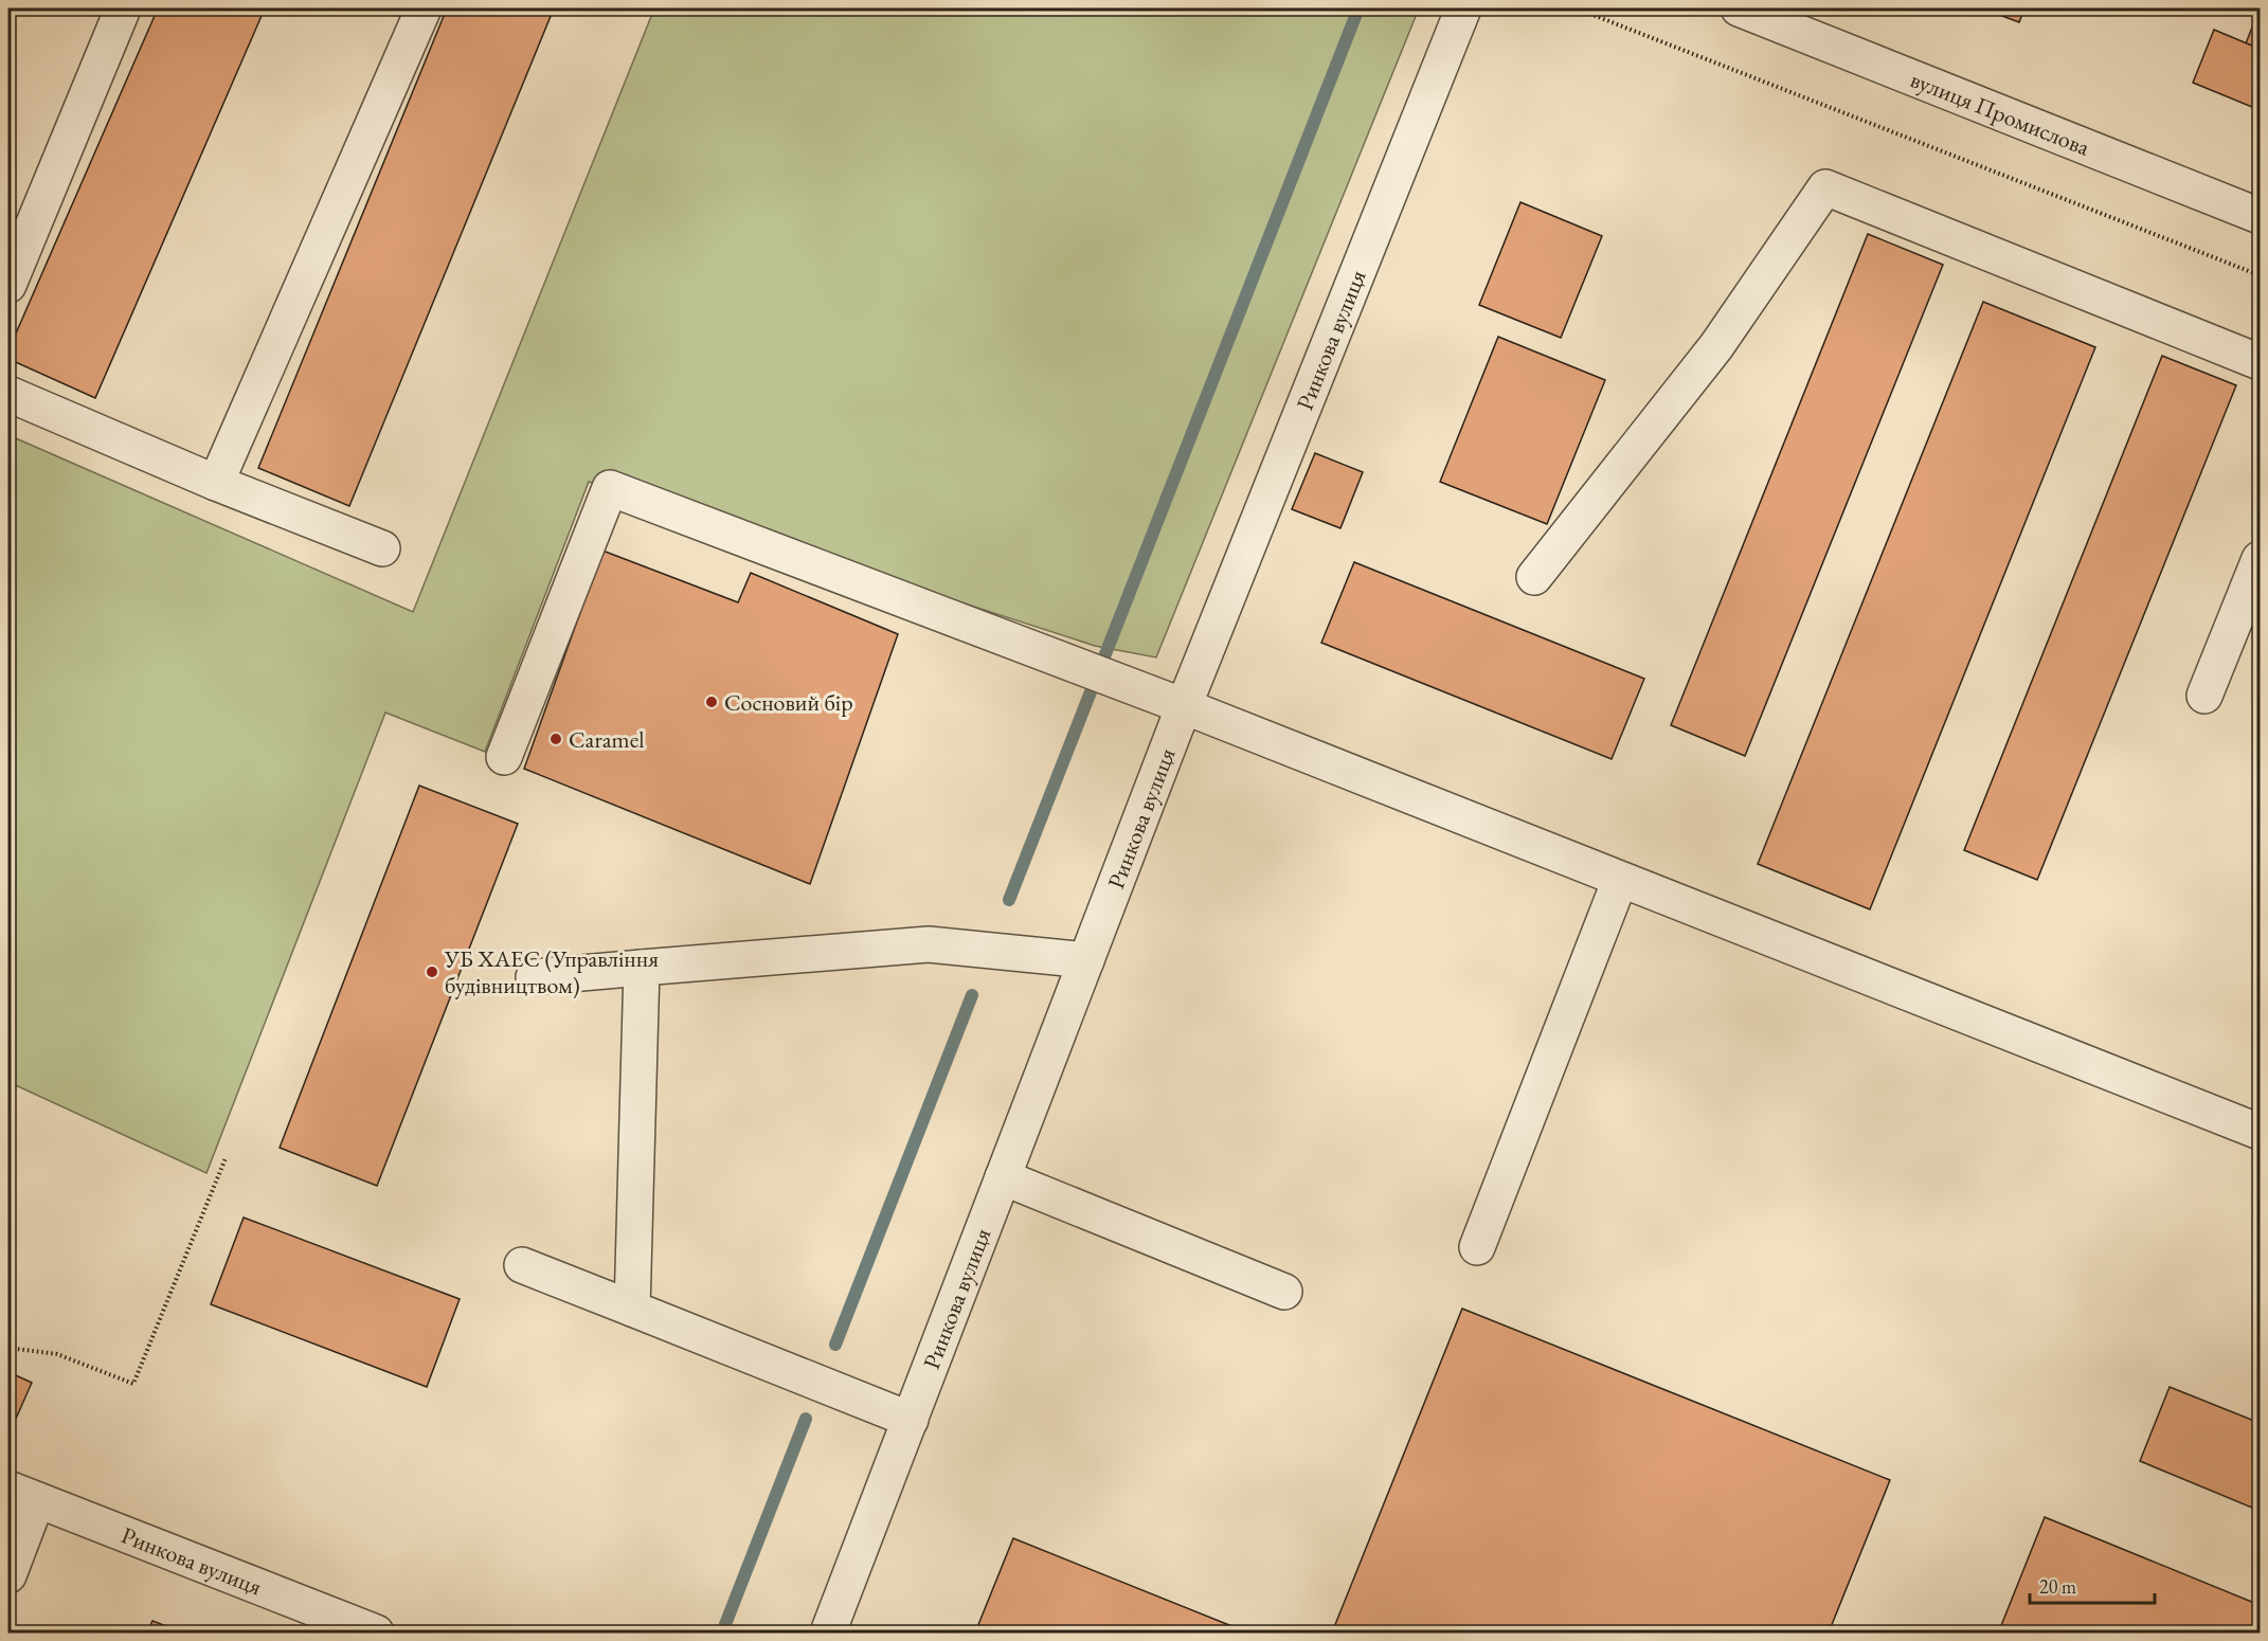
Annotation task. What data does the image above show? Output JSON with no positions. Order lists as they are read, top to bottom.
{
  "streets": {
    "street": ["вулиця Промислова", "Ринкова вулиця"]
  },
  "places": ["Сосновий бір", "Caramel", "УБ ХАЕС (Управління будівництвом)"],
  "scale_bar": "20 m"
}
